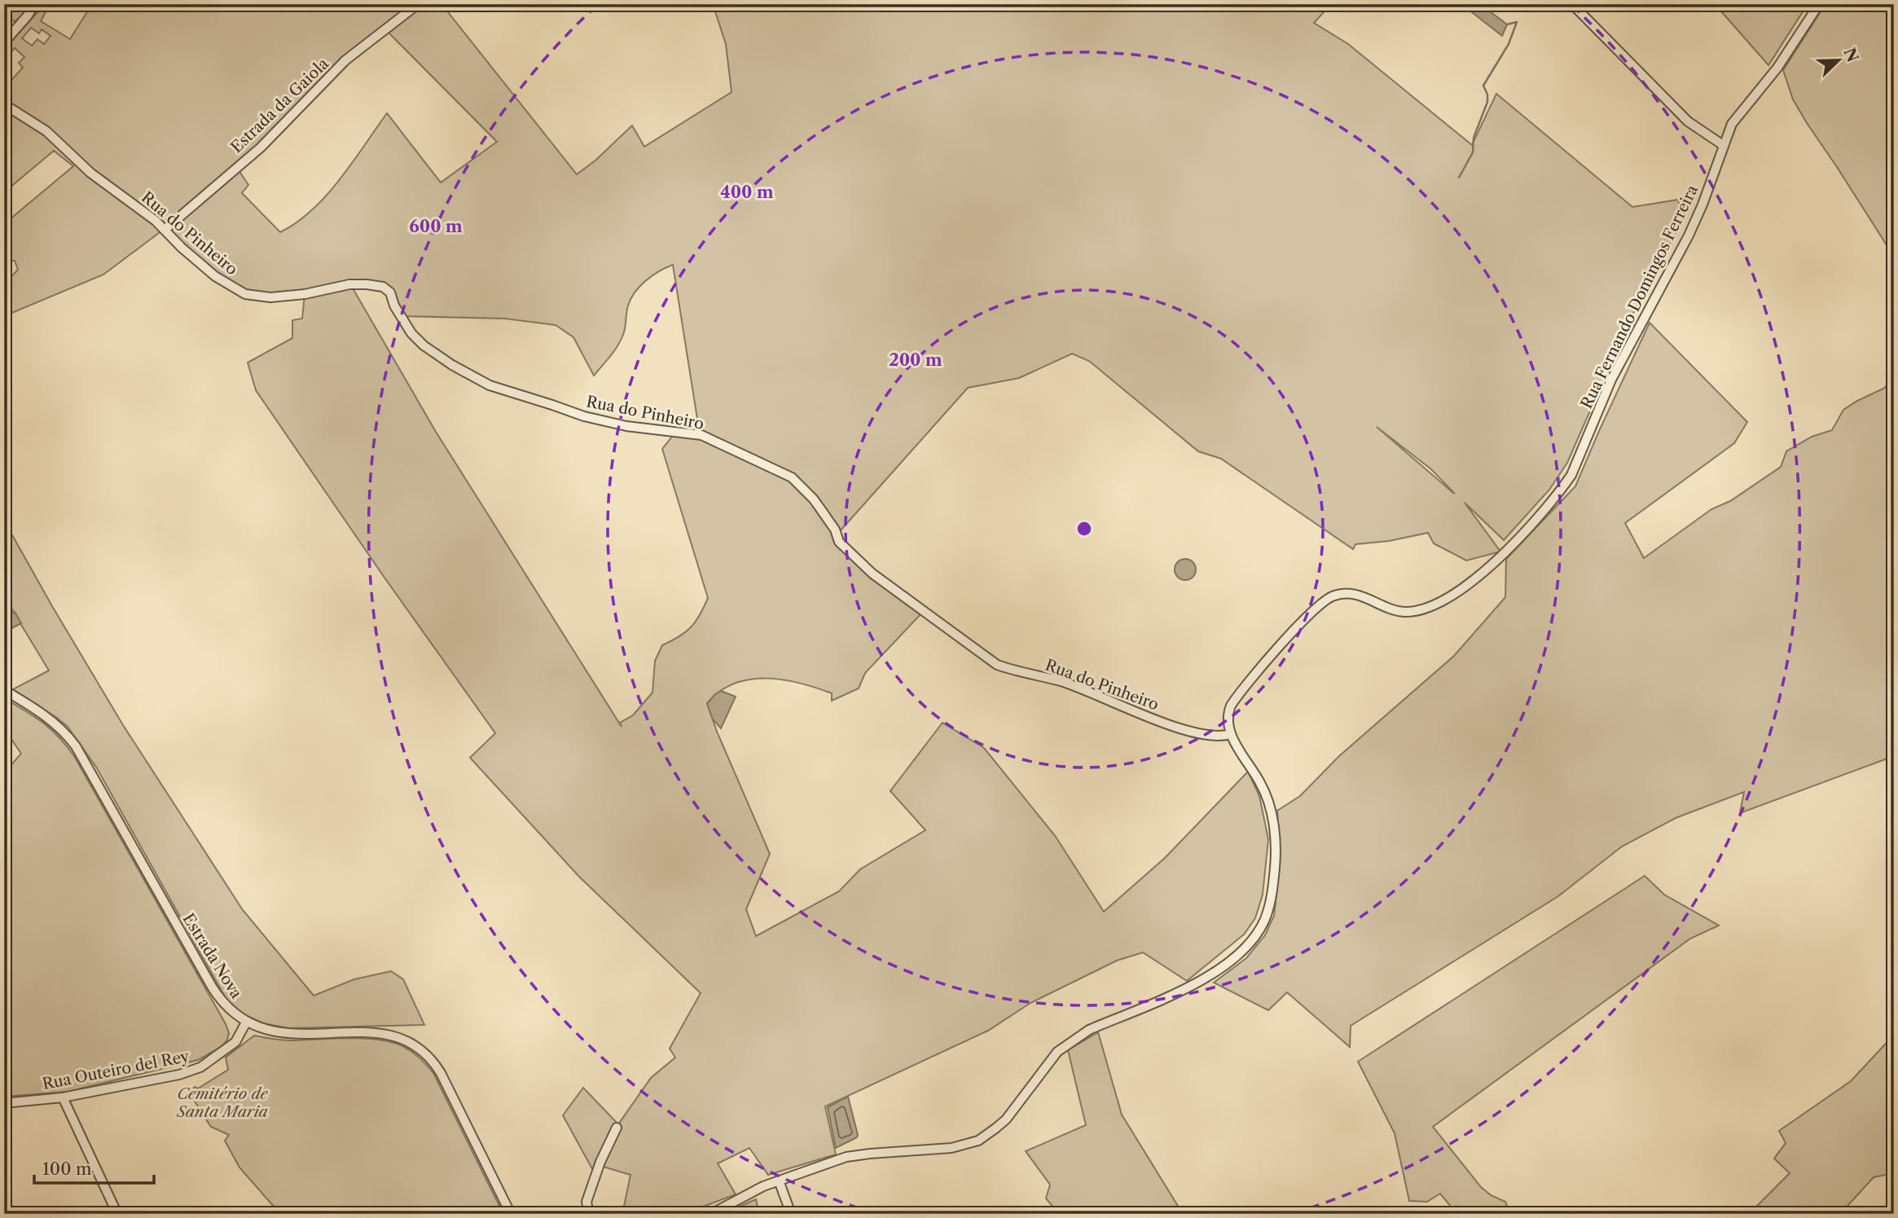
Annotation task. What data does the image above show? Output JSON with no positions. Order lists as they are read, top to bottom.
{
  "streets": {
    "street": [
      "Estrada da Gaiola",
      "Rua do Pinheiro",
      "Rua Fernando Domingos Ferreira",
      "Estrada Nova",
      "Rua Outeiro del Rey"
    ]
  },
  "crossings": [
    ["Estrada da Gaiola", "Rua do Pinheiro"],
    ["Rua do Pinheiro", "Rua Fernando Domingos Ferreira"],
    ["Estrada Nova", "Rua Outeiro del Rey"]
  ],
  "parks": ["Cemitério de Santa Maria"],
  "scale_bar": "100 m",
  "north": "top right",
  "rings": ["400 m", "600 m", "200 m"]
}
